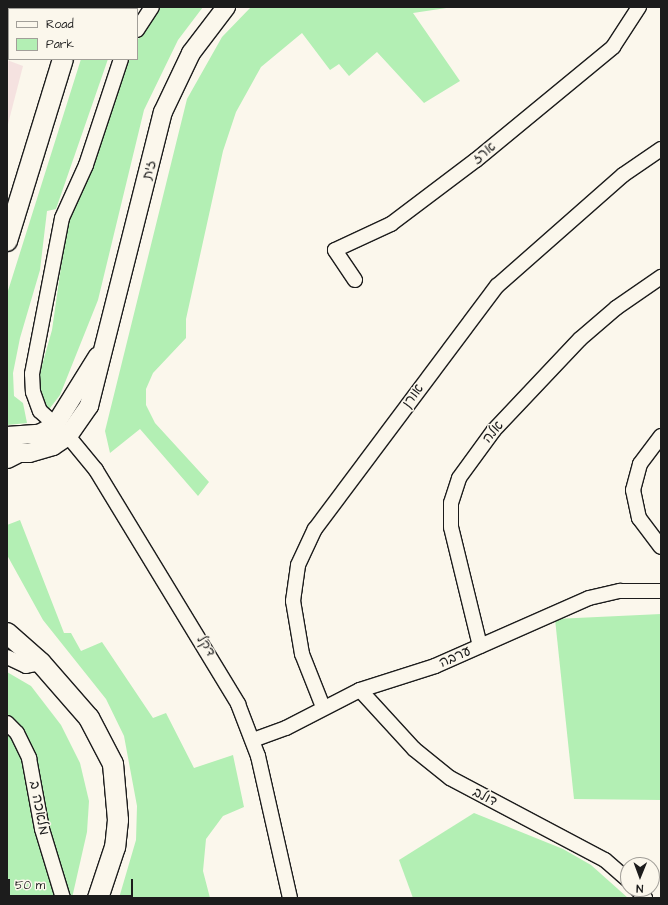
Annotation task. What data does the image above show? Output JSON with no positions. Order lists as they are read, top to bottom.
{
  "streets": {
    "street": [
      "ארז",
      "זית",
      "אורן",
      "אלה",
      "דקל",
      "ערבה",
      "דולב",
      "מלאכה ב"
    ]
  },
  "crossings": [
    ["זית", "דקל"],
    ["אורן", "ערבה"],
    ["אלה", "ערבה"],
    ["דקל", "ערבה"],
    ["ערבה", "דולב"]
  ],
  "legend": ["Road", "Park"],
  "scale_bar": "50 m",
  "north": "bottom"
}
